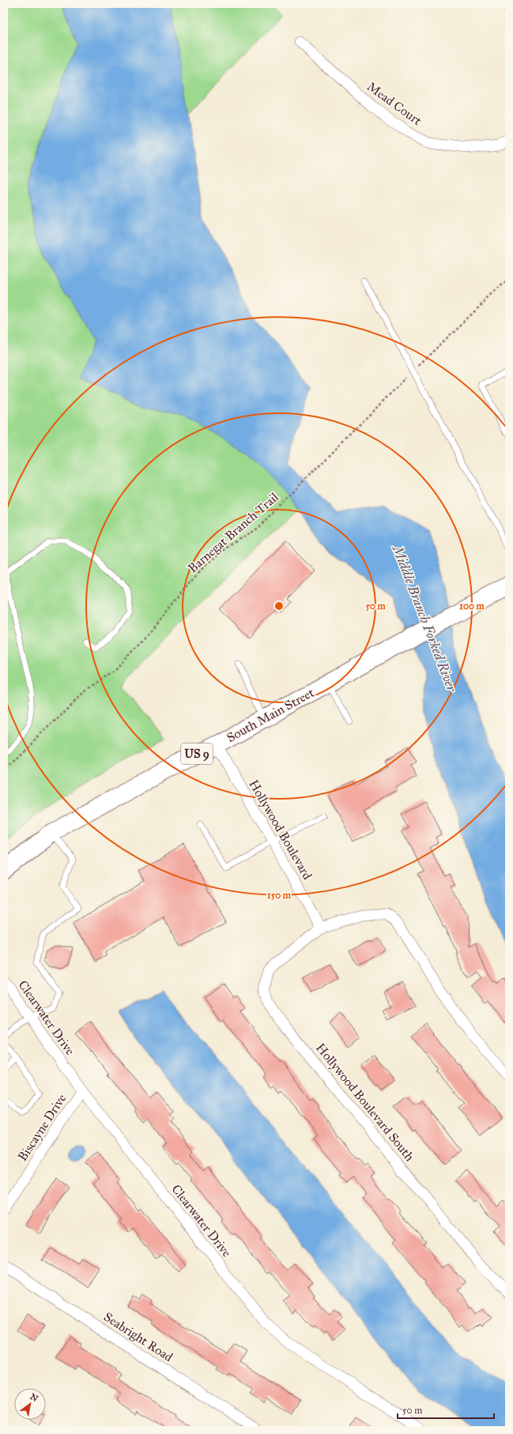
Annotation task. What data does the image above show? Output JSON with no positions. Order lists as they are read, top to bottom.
{
  "streets": {
    "highway": ["South Main Street", "US 9"],
    "street": [
      "Mead Court",
      "Hollywood Boulevard",
      "Clearwater Drive",
      "Hollywood Boulevard South",
      "Biscayne Drive",
      "Seabright Road"
    ],
    "path": ["Barnegat Branch Trail"]
  },
  "crossings": [
    ["South Main Street", "Hollywood Boulevard"],
    ["Hollywood Boulevard", "Hollywood Boulevard South"],
    ["Clearwater Drive", "Biscayne Drive"]
  ],
  "water": ["Middle Branch Forked River"],
  "scale_bar": "50 m",
  "north": "top right",
  "rings": ["50 m", "100 m", "150 m"]
}
